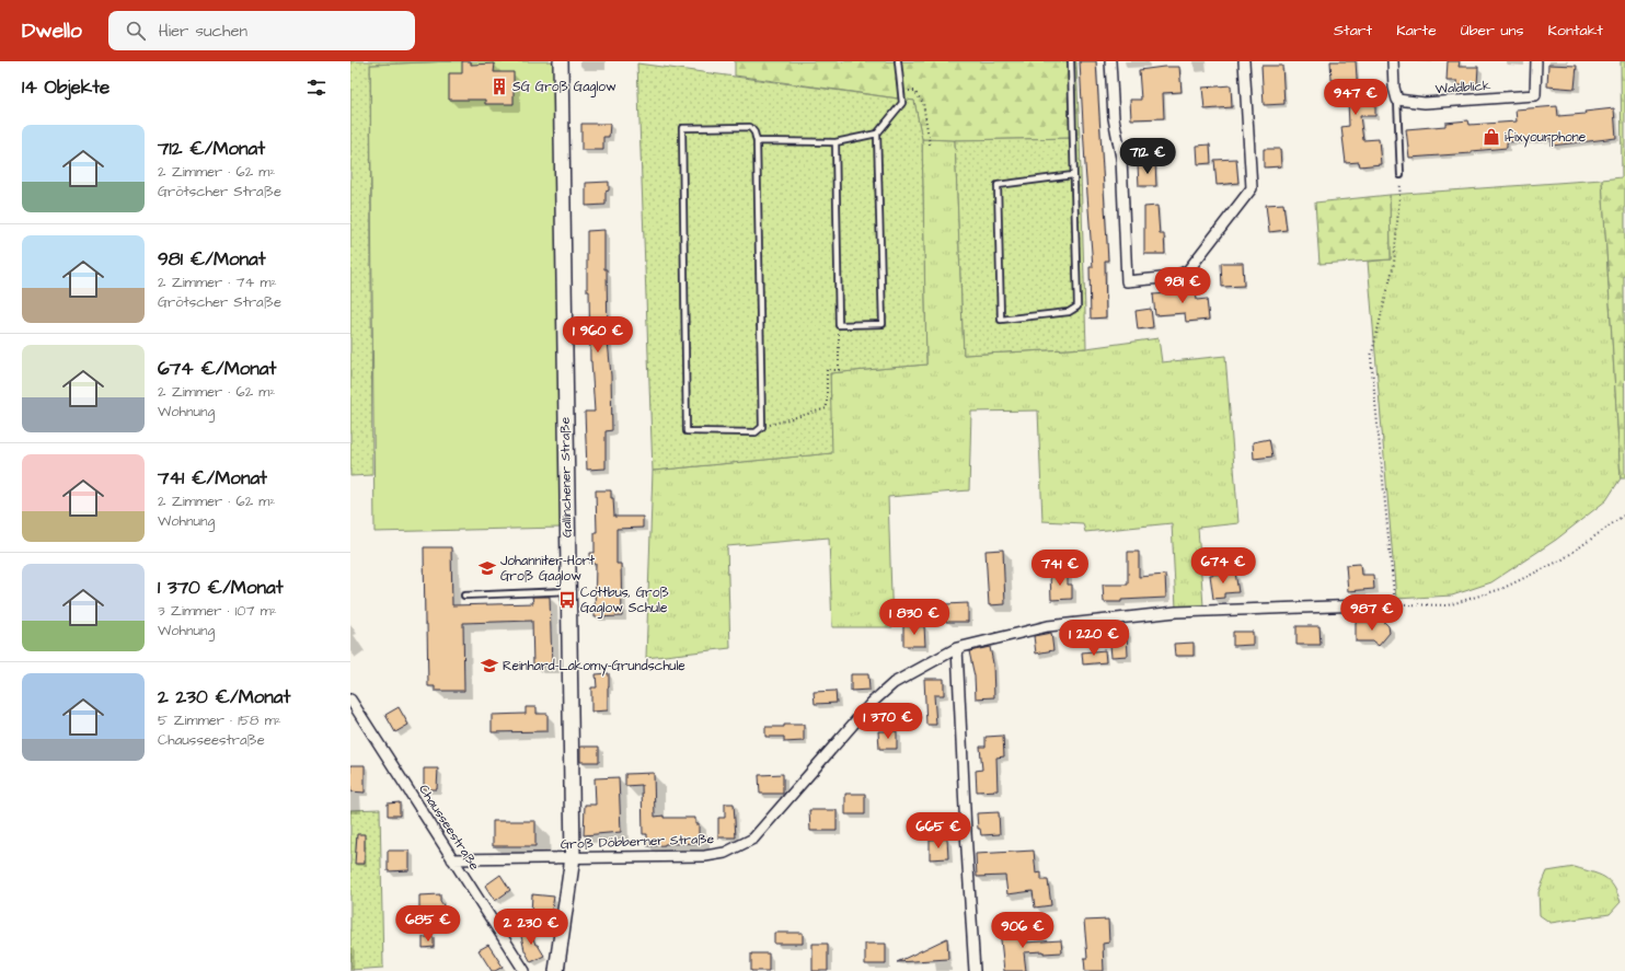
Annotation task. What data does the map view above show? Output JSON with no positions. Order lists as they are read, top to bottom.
{
  "streets": {
    "street": [
      "Waldblick",
      "Gallinchener Straße",
      "Chausseestraße",
      "Groß Döbberner Straße"
    ]
  },
  "crossings": [
    ["Gallinchener Straße", "Groß Döbberner Straße"],
    ["Chausseestraße", "Groß Döbberner Straße"]
  ],
  "places": {
    "building": ["SG Groß Gaglow"],
    "shop": ["ifixyourphone"],
    "school or university": ["Johanniter-Hort Groß Gaglow", "Reinhard-Lakomy-Grundschule"],
    "bus stop": ["Cottbus, Groß Gaglow Schule"]
  },
  "page": {
    "header": "Dwello",
    "search": "Hier suchen",
    "nav": [
      "Start",
      "Karte",
      "Über uns",
      "Kontakt"
    ],
    "heading": "14 Objekte",
    "price": [
      "947 €",
      "712 €",
      "981 €",
      "1 960 €",
      "674 €",
      "741 €",
      "987 €",
      "1 830 €",
      "1 220 €",
      "1 370 €",
      "665 €",
      "685 €",
      "2 230 €",
      "906 €"
    ],
    "list": [
      {
        "name": "712 €/Monat",
        "note": "2 Zimmer · 62 m² · Grötscher Straße"
      },
      {
        "name": "981 €/Monat",
        "note": "2 Zimmer · 74 m² · Grötscher Straße"
      },
      {
        "name": "674 €/Monat",
        "note": "2 Zimmer · 62 m² · Wohnung"
      },
      {
        "name": "741 €/Monat",
        "note": "2 Zimmer · 62 m² · Wohnung"
      },
      {
        "name": "1 370 €/Monat",
        "note": "3 Zimmer · 107 m² · Wohnung"
      },
      {
        "name": "2 230 €/Monat",
        "note": "5 Zimmer · 158 m² · Chausseestraße"
      }
    ]
  }
}
